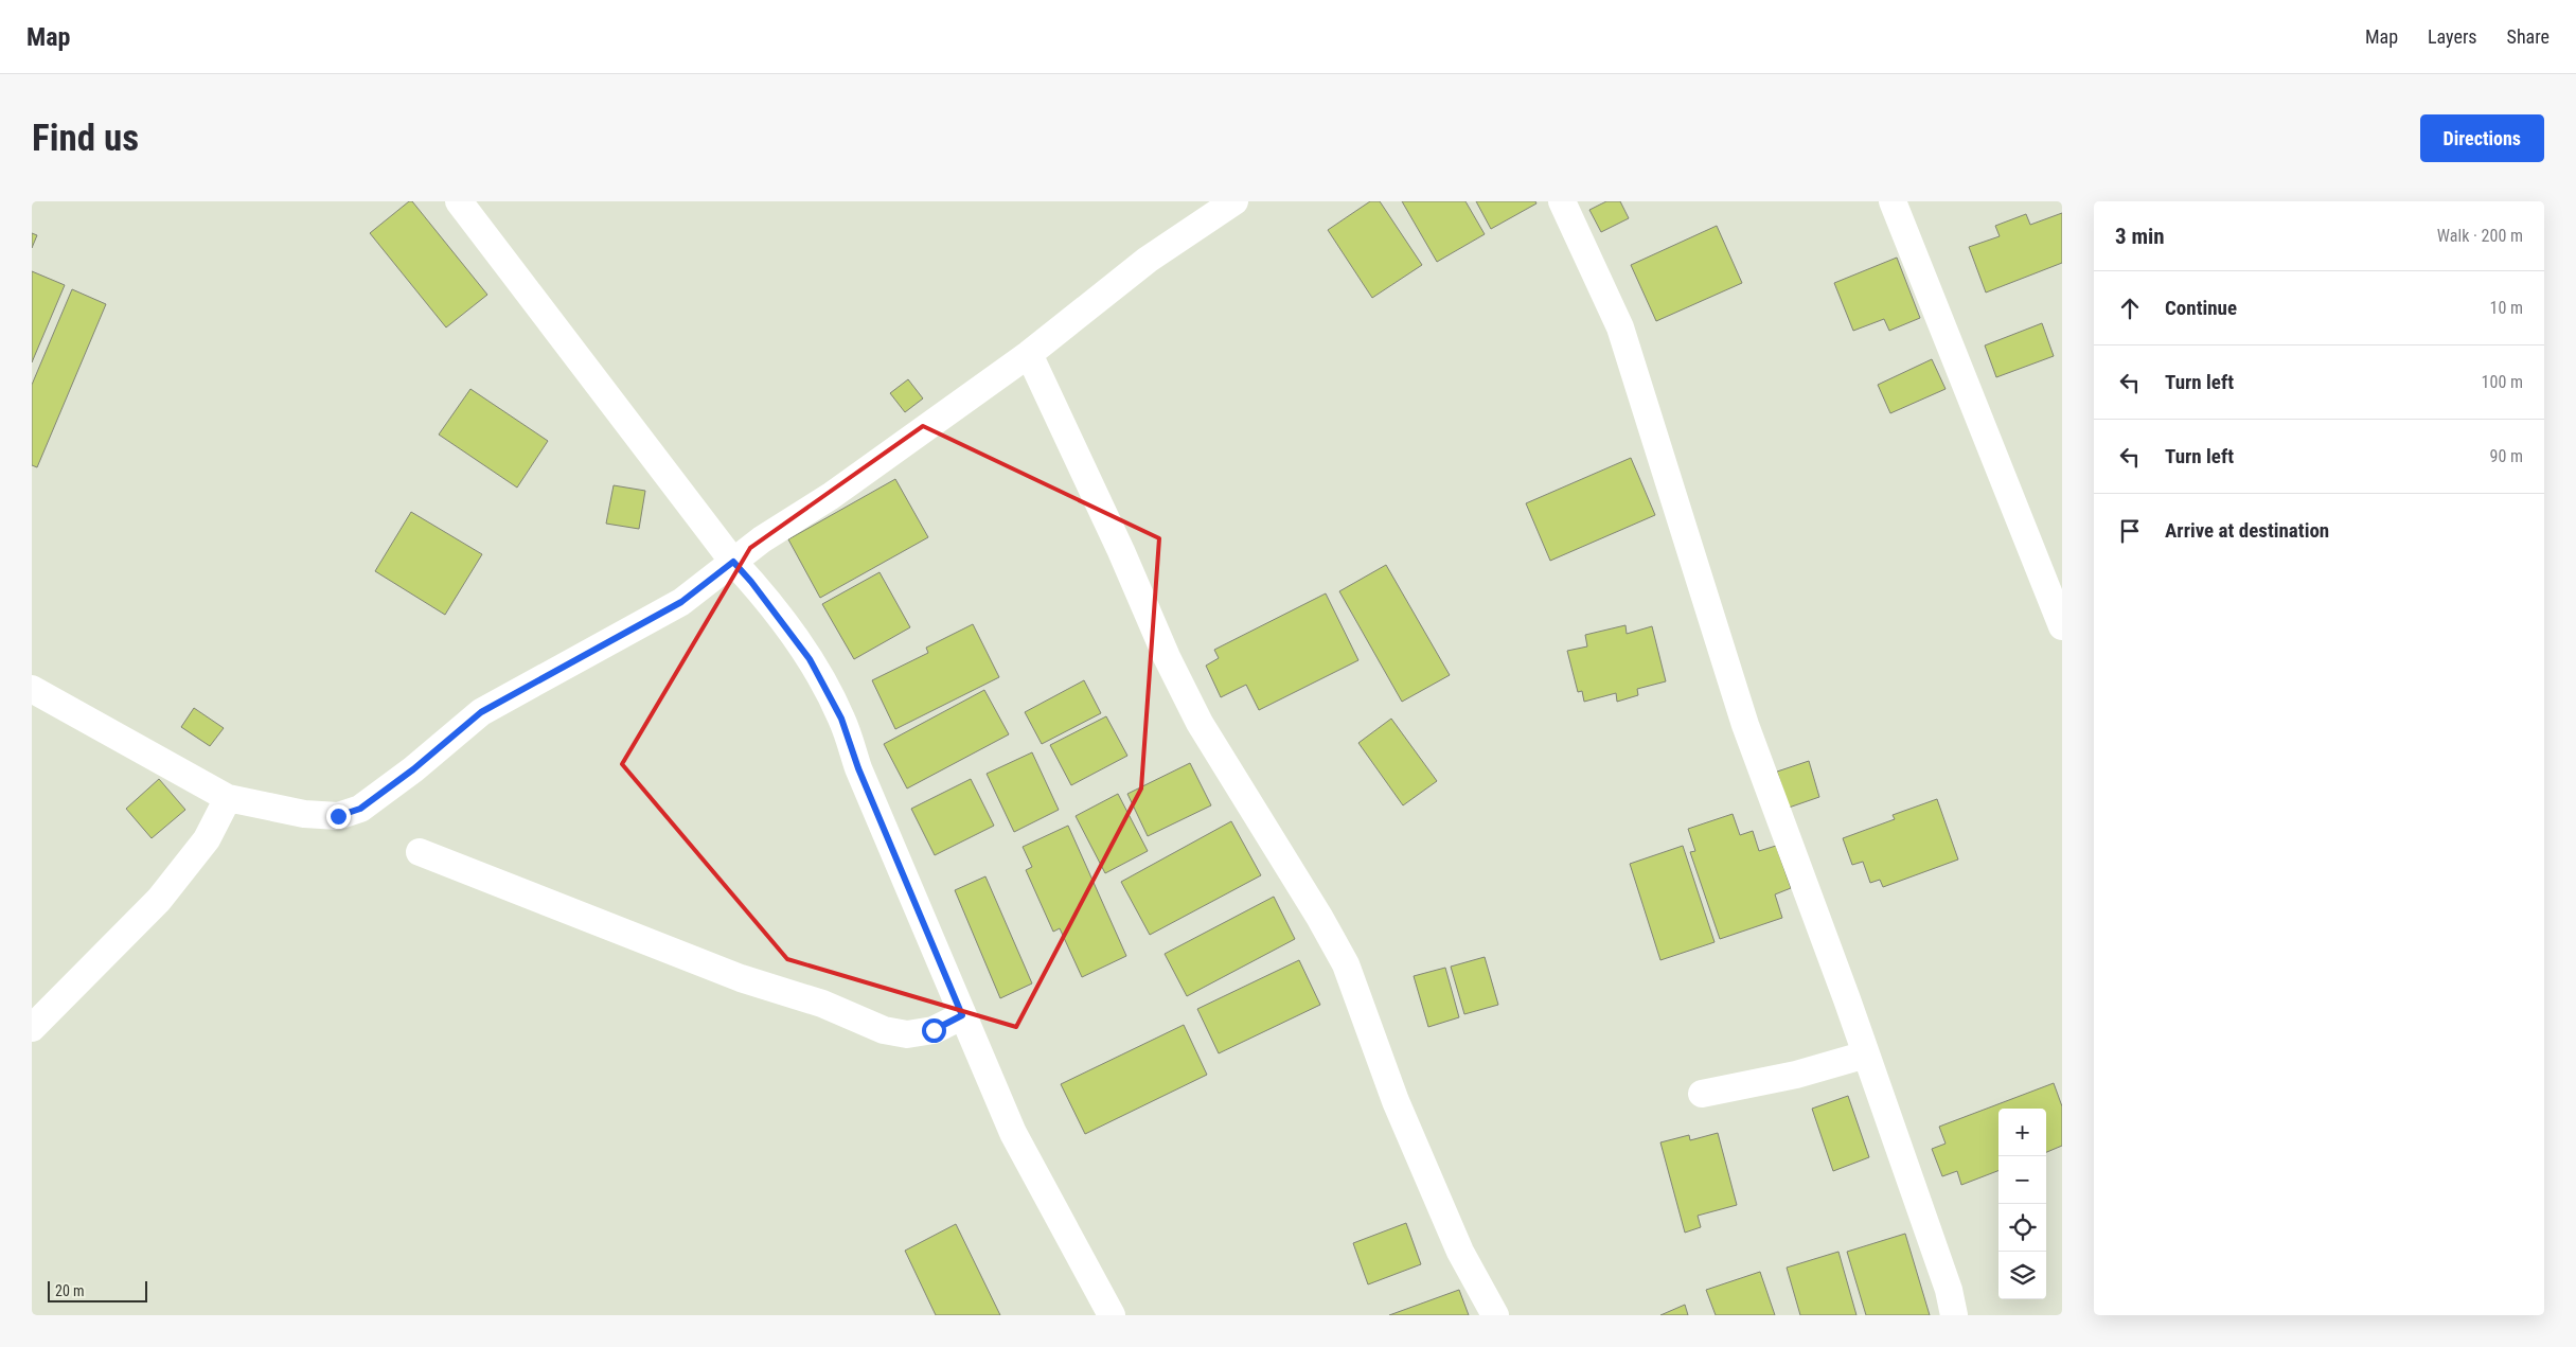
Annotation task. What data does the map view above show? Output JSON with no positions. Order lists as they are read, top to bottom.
{
  "scale_bar": "20 m",
  "page": {
    "header": "Map",
    "nav": ["Map", "Layers", "Share"],
    "buttons": "Directions",
    "title": "Find us",
    "heading": ["3 min", "Walk · 200 m"],
    "list": [
      ["Continue", "10 m"],
      ["Turn left", "100 m"],
      ["Turn left", "90 m"],
      "Arrive at destination"
    ],
    "map_buttons": ["+", "−"],
    "scale": "20 m"
  }
}
